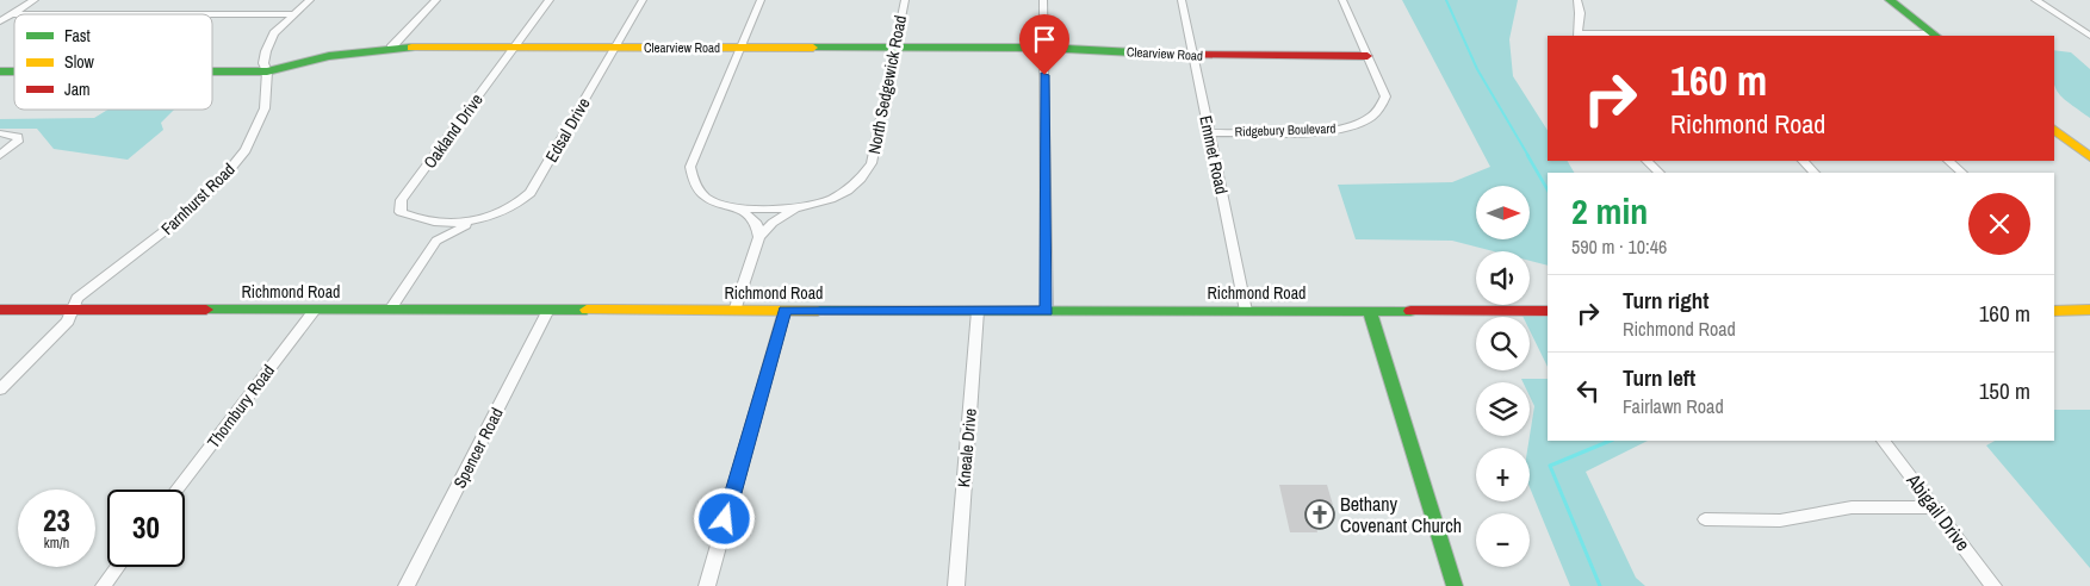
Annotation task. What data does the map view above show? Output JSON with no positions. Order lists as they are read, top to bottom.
{
  "streets": {
    "street": [
      "Clearview Road",
      "North Sedgewick Road",
      "Edsal Drive",
      "Ridgebury Boulevard",
      "Oakland Drive",
      "Emmet Road",
      "Farnhurst Road",
      "Richmond Road",
      "Thornbury Road",
      "Spencer Road",
      "Kneale Drive",
      "Abigail Drive"
    ]
  },
  "crossings": [
    ["Clearview Road", "North Sedgewick Road"],
    ["Clearview Road", "Edsal Drive"],
    ["Clearview Road", "Ridgebury Boulevard"],
    ["Clearview Road", "Oakland Drive"],
    ["Clearview Road", "Emmet Road"],
    ["Clearview Road", "Farnhurst Road"],
    ["Edsal Drive", "Oakland Drive"],
    ["Ridgebury Boulevard", "Emmet Road"],
    ["Emmet Road", "Richmond Road"],
    ["Farnhurst Road", "Richmond Road"],
    ["Richmond Road", "Thornbury Road"],
    ["Richmond Road", "Spencer Road"],
    ["Richmond Road", "Kneale Drive"]
  ],
  "places": {
    "church": ["Bethany Covenant Church"]
  },
  "legend": ["Fast", "Slow", "Jam"],
  "north": "right",
  "page": {
    "turn": ["160 m", "Richmond Road"],
    "heading": ["2 min", "590 m · 10:46"],
    "map_buttons": ["+", "−"],
    "list": [
      {
        "name": "Turn right",
        "note": "Richmond Road",
        "value": "160 m"
      },
      {
        "name": "Turn left",
        "note": "Fairlawn Road",
        "value": "150 m"
      }
    ],
    "speed": "23 km/h",
    "limit": "30"
  }
}
